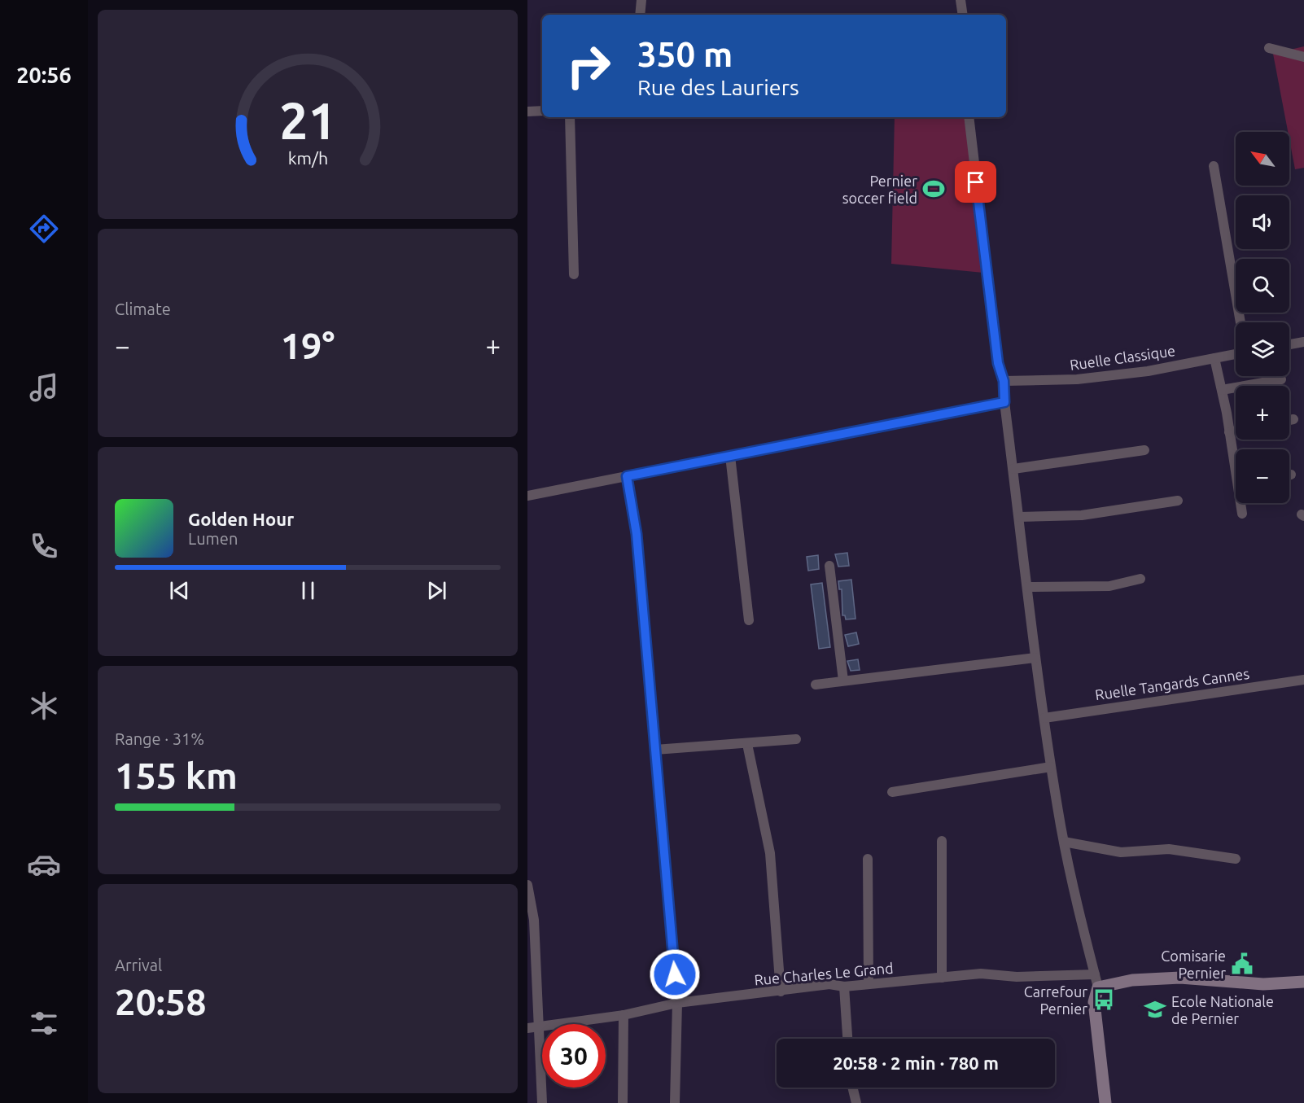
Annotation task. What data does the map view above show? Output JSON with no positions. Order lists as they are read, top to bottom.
{
  "streets": {
    "street": ["Ruelle Classique", "Ruelle Tangards Cannes", "Rue Charles Le Grand"]
  },
  "places": {
    "sports": ["Pernier soccer field"],
    "public building": ["Comisarie Pernier"],
    "bus stop": ["Carrefour Pernier"],
    "school or university": ["Ecole Nationale de Pernier"]
  },
  "north": "top left",
  "page": {
    "tabs": "20:56",
    "turn": ["350 m", "Rue des Lauriers"],
    "map_buttons": ["+", "−"],
    "tile": [
      "Climate",
      ["Range · 31%", "155 km"],
      ["Arrival", "20:58"]
    ],
    "heat": ["−", "19°", "+"],
    "song": ["Golden Hour", "Lumen"],
    "limit": "30",
    "trip": "20:58 · 2 min · 780 m",
    "gauge": ["21", "km/h"]
  }
}
